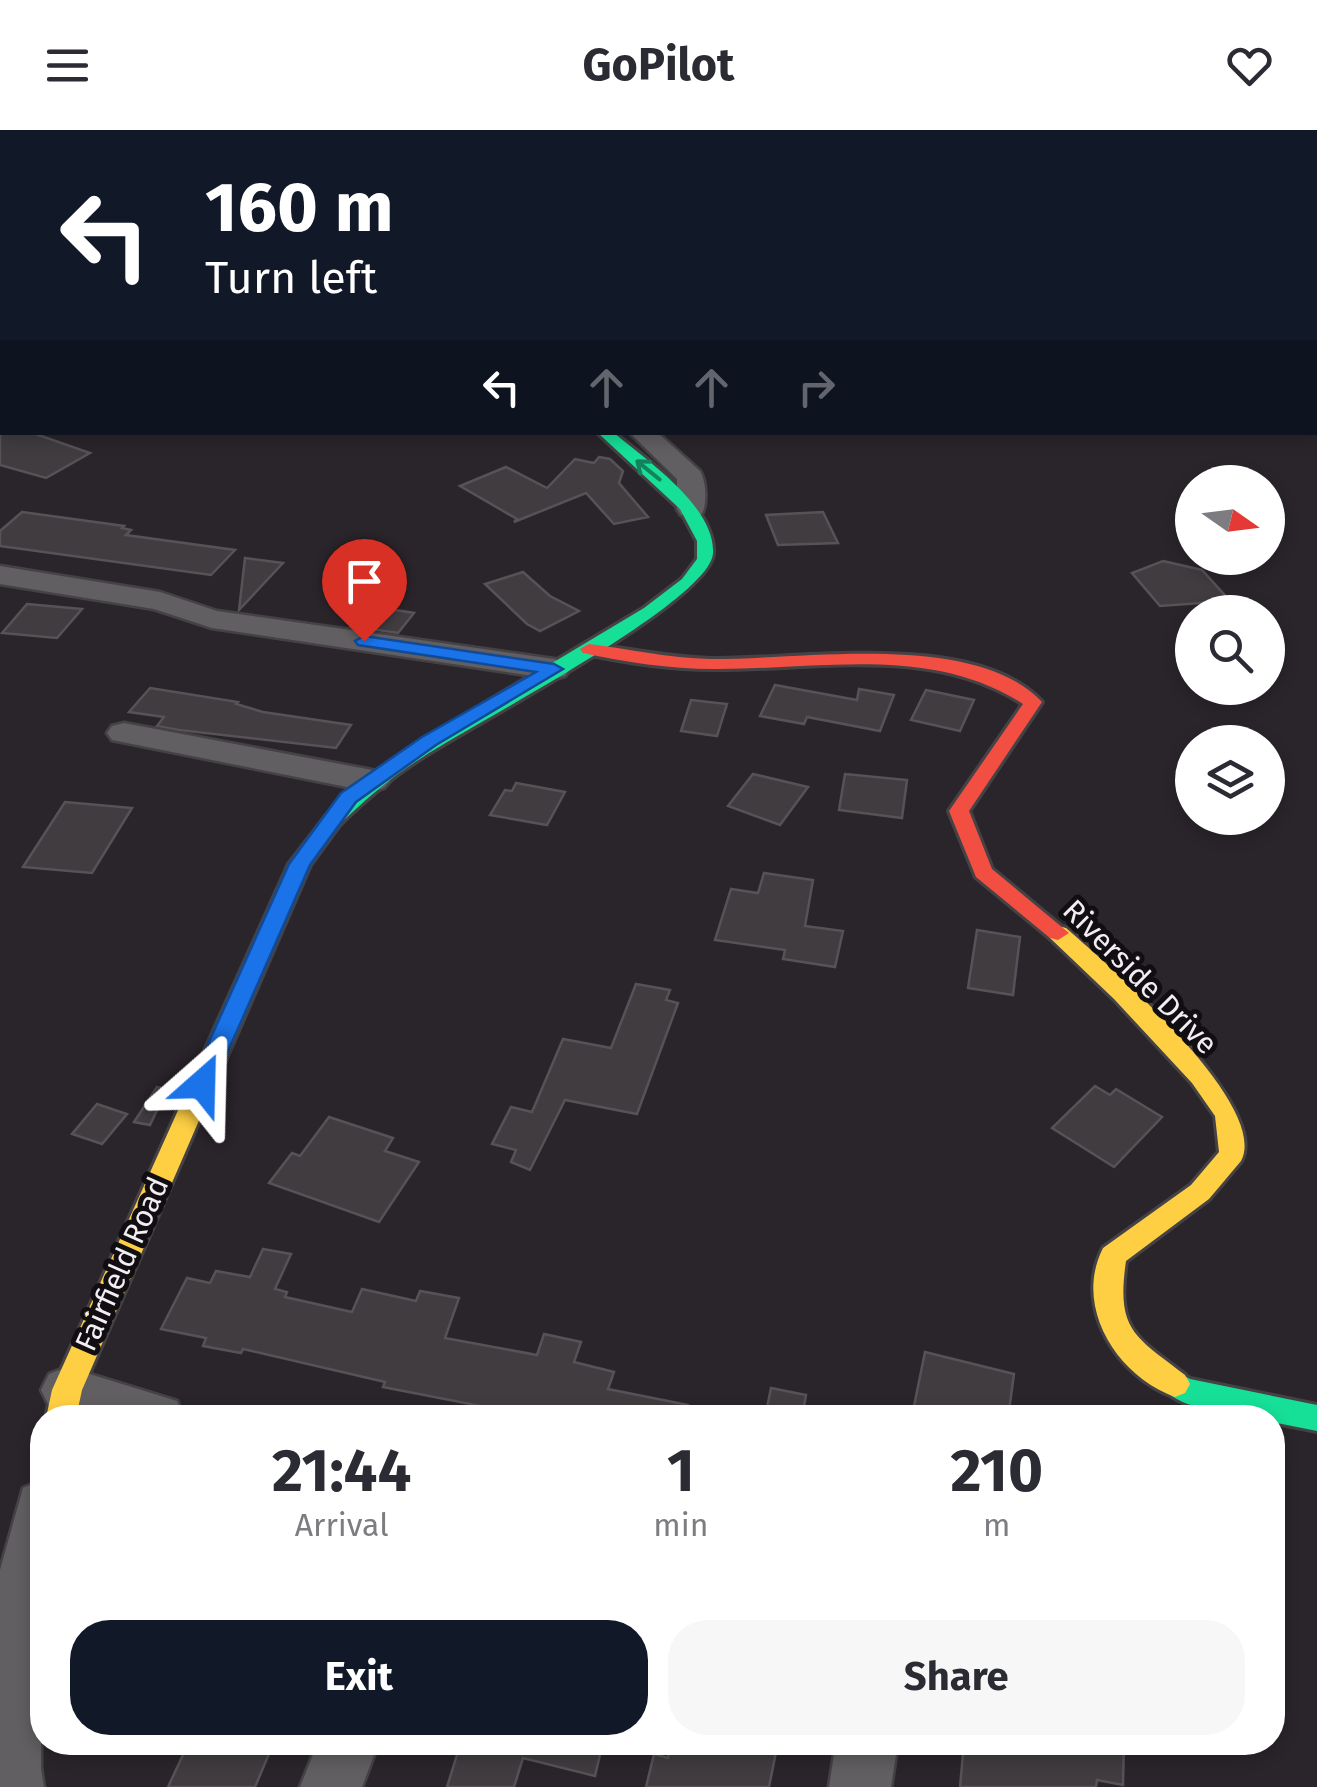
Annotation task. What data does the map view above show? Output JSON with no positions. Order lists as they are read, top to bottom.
{
  "streets": {
    "street": ["Riverside Drive", "Fairfield Road"]
  },
  "crossings": [
    ["Riverside Drive", "Fairfield Road"]
  ],
  "north": "right",
  "page": {
    "header": "GoPilot",
    "turn": ["160 m", "Turn left"],
    "eta": [
      "21:44",
      "Arrival",
      "1",
      "min",
      "210",
      "m"
    ],
    "buttons": ["Exit", "Share"]
  }
}
